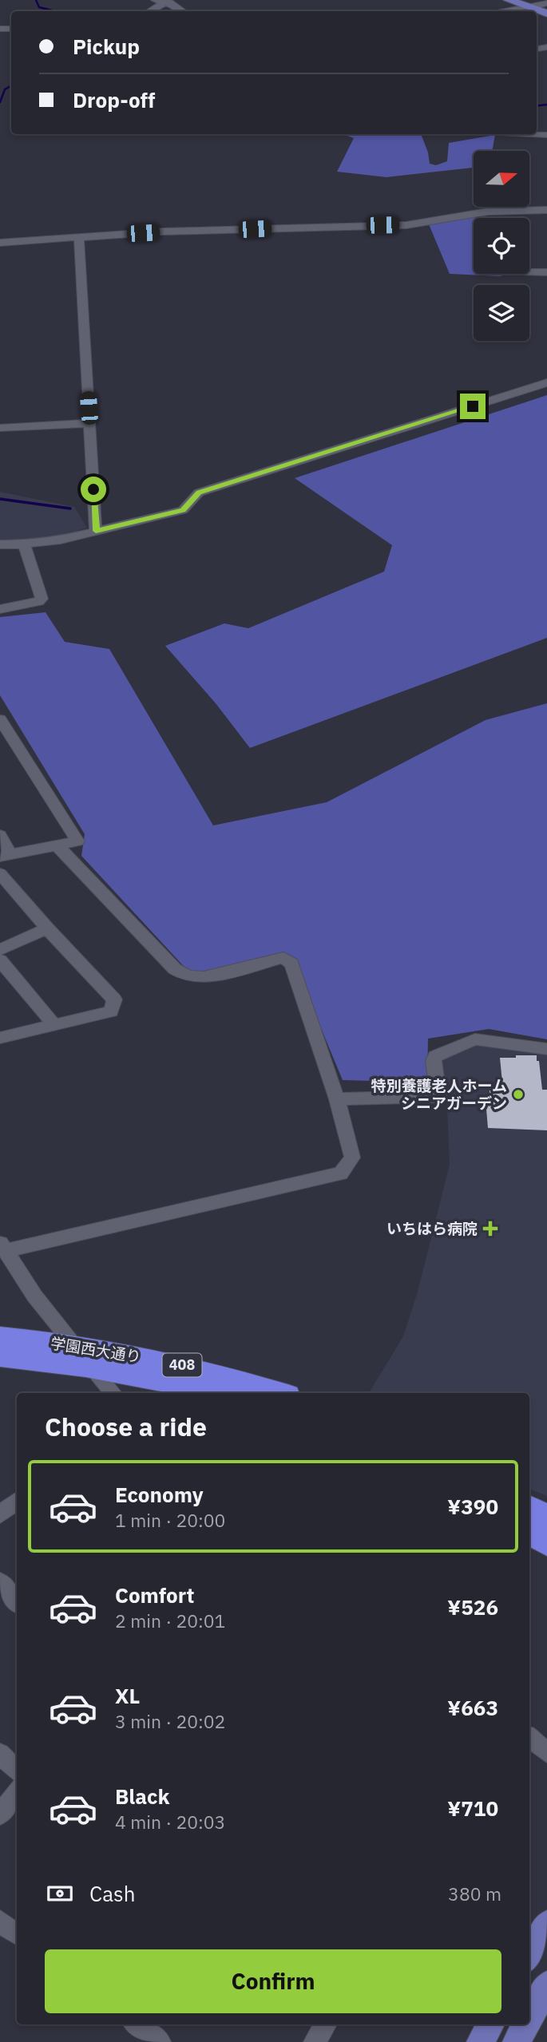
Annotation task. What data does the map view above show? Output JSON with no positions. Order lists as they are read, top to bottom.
{
  "streets": {
    "highway": ["学園西大通り", "408"]
  },
  "places": {
    "other": ["特別養護老人ホーム シニアガーデン"],
    "health": ["いちはら病院"]
  },
  "north": "right",
  "page": {
    "banner": ["Pickup", "Drop-off"],
    "heading": "Choose a ride",
    "list": [
      {
        "name": "Economy",
        "note": "1 min · 20:00",
        "value": "¥390"
      },
      {
        "name": "Comfort",
        "note": "2 min · 20:01",
        "value": "¥526"
      },
      {
        "name": "XL",
        "note": "3 min · 20:02",
        "value": "¥663"
      },
      {
        "name": "Black",
        "note": "4 min · 20:03",
        "value": "¥710"
      }
    ],
    "pay": ["Cash", "380 m"],
    "buttons": "Confirm"
  }
}
